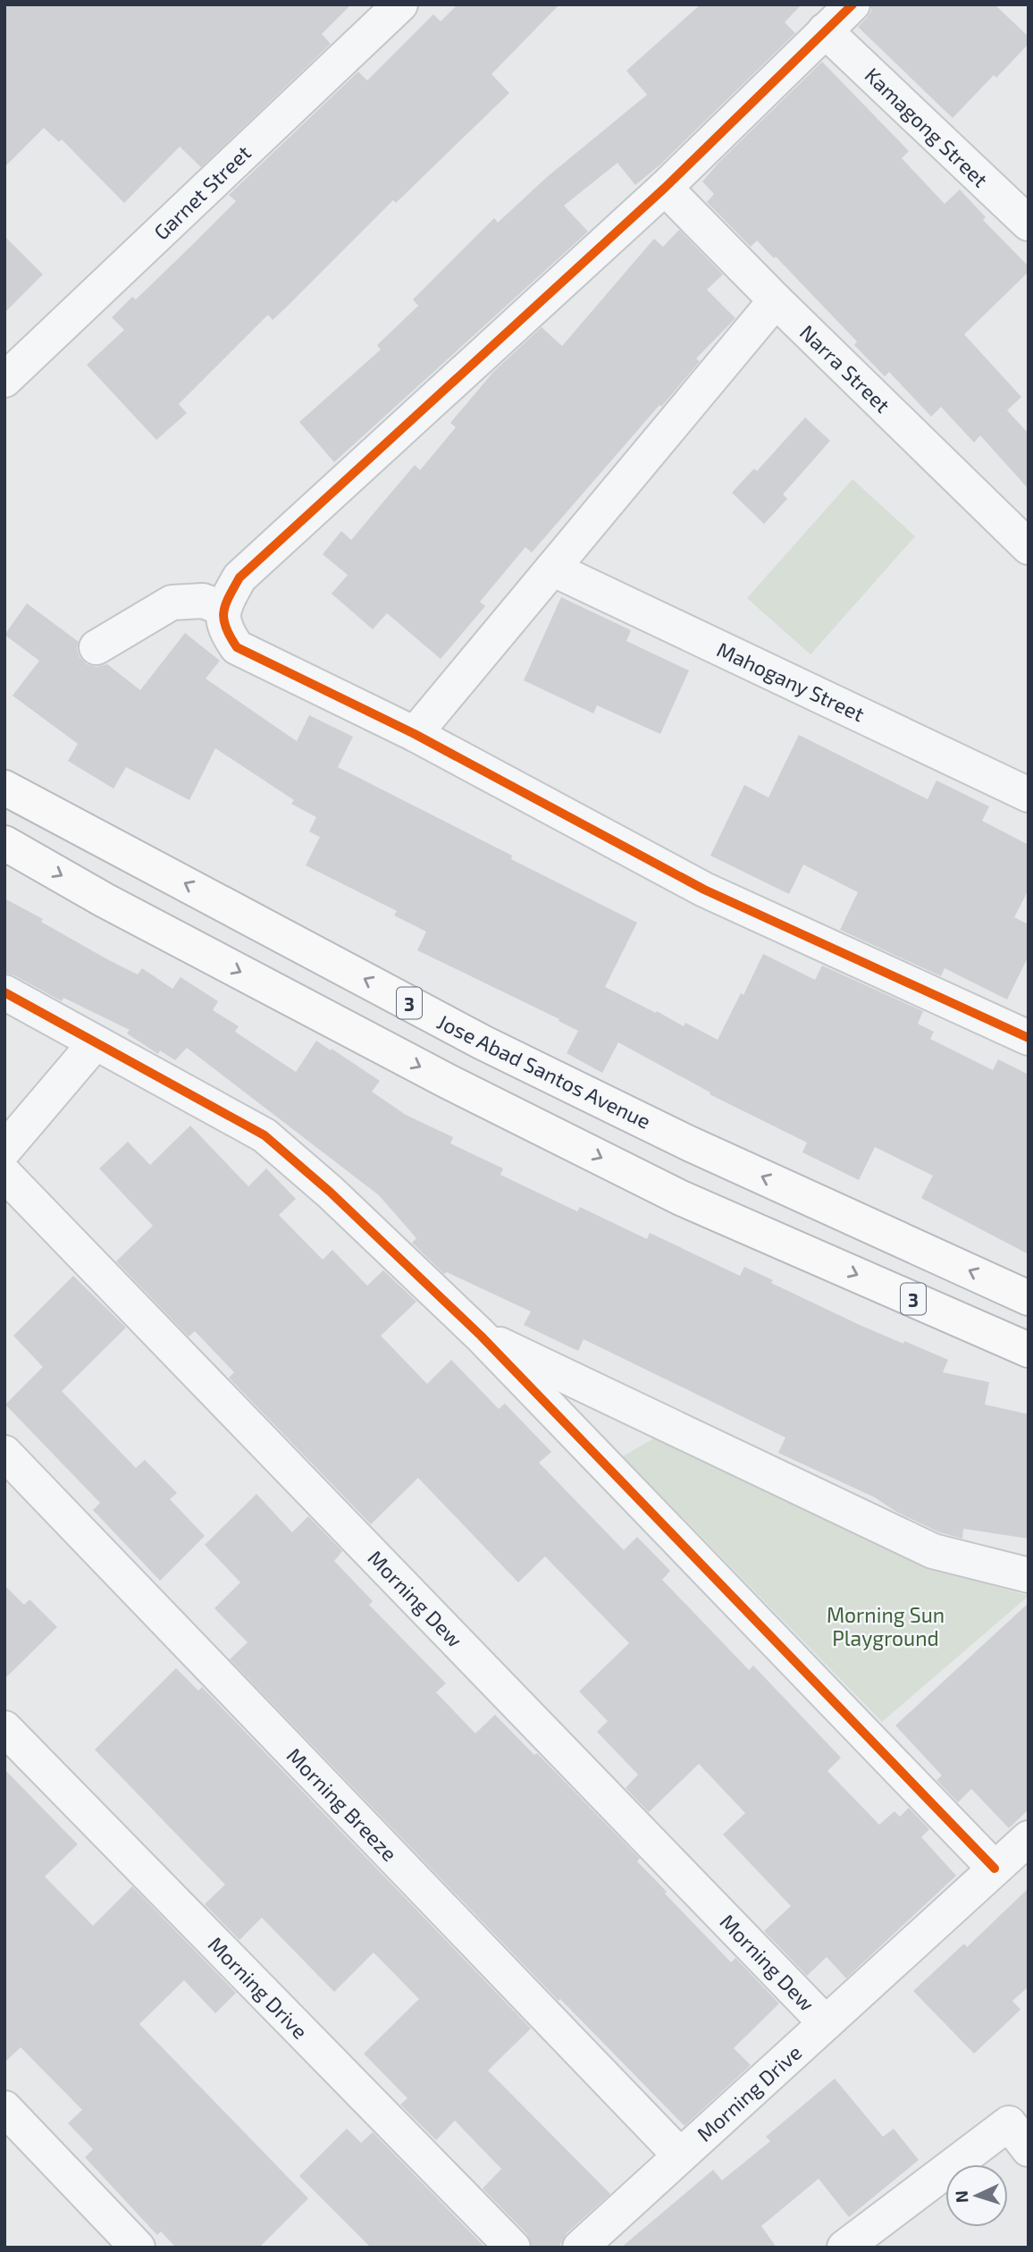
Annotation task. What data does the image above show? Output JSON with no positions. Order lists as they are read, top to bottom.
{
  "streets": {
    "highway": ["3", "Jose Abad Santos Avenue"],
    "street": [
      "Kamagong Street",
      "Garnet Street",
      "Narra Street",
      "Mahogany Street",
      "Morning Dew",
      "Morning Breeze",
      "Morning Drive"
    ]
  },
  "crossings": [
    ["Morning Dew", "Morning Drive"],
    ["Morning Breeze", "Morning Drive"]
  ],
  "parks": ["Morning Sun Playground"],
  "north": "left"
}
